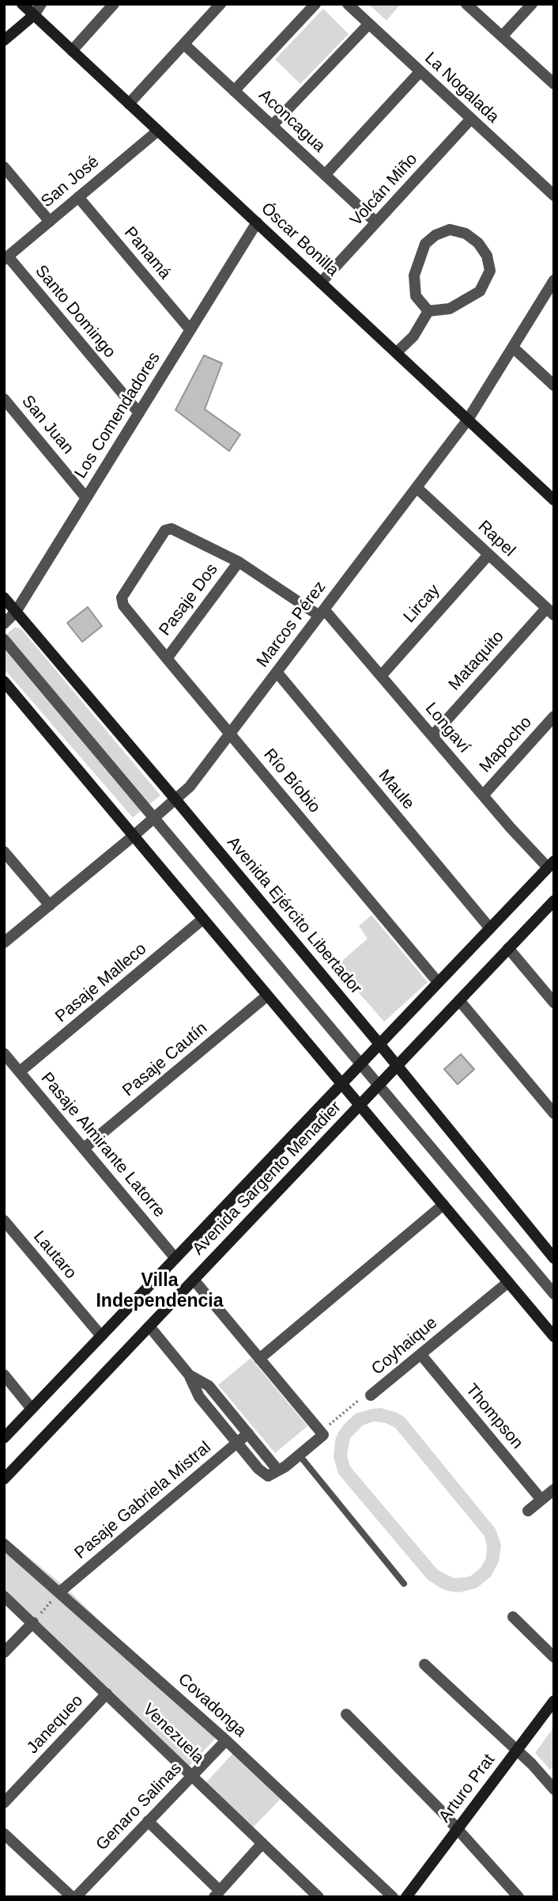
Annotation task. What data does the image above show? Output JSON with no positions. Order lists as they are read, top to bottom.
{
  "streets": {
    "main road": [
      "Óscar Bonilla",
      "Avenida Ejército Libertador",
      "Avenida Sargento Menadier",
      "Arturo Prat"
    ],
    "street": [
      "La Nogalada",
      "Aconcagua",
      "San José",
      "Volcán Miño",
      "Panamá",
      "Santo Domingo",
      "Los Comendadores",
      "San Juan",
      "Rapel",
      "Pasaje Dos",
      "Lircay",
      "Marcos Pérez",
      "Mataquito",
      "Longaví",
      "Mapocho",
      "Río Bíobio",
      "Maule",
      "Pasaje Malleco",
      "Pasaje Cautín",
      "Pasaje Almirante Latorre",
      "Lautaro",
      "Coyhaique",
      "Thompson",
      "Pasaje Gabriela Mistral",
      "Covadonga",
      "Janequeo",
      "Venezuela",
      "Genaro Salinas"
    ]
  },
  "crossings": [
    ["La Nogalada", "Volcán Miño"],
    ["Aconcagua", "Volcán Miño"],
    ["San José", "Óscar Bonilla"],
    ["San José", "Panamá"],
    ["San José", "Santo Domingo"],
    ["Volcán Miño", "Óscar Bonilla"],
    ["Óscar Bonilla", "Los Comendadores"],
    ["Óscar Bonilla", "Marcos Pérez"],
    ["Panamá", "Los Comendadores"],
    ["Santo Domingo", "Los Comendadores"],
    ["Los Comendadores", "San Juan"],
    ["Los Comendadores", "Avenida Ejército Libertador"],
    ["Rapel", "Lircay"],
    ["Rapel", "Marcos Pérez"],
    ["Rapel", "Mataquito"],
    ["Pasaje Dos", "Longaví"],
    ["Pasaje Dos", "Río Bíobio"],
    ["Lircay", "Longaví"],
    ["Marcos Pérez", "Longaví"],
    ["Marcos Pérez", "Río Bíobio"],
    ["Marcos Pérez", "Maule"],
    ["Marcos Pérez", "Avenida Ejército Libertador"],
    ["Mataquito", "Longaví"],
    ["Longaví", "Mapocho"],
    ["Longaví", "Río Bíobio"],
    ["Longaví", "Avenida Sargento Menadier"],
    ["Río Bíobio", "Avenida Sargento Menadier"],
    ["Maule", "Avenida Sargento Menadier"],
    ["Avenida Ejército Libertador", "Avenida Sargento Menadier"],
    ["Pasaje Malleco", "Pasaje Almirante Latorre"],
    ["Pasaje Cautín", "Pasaje Almirante Latorre"],
    ["Pasaje Almirante Latorre", "Avenida Sargento Menadier"],
    ["Avenida Sargento Menadier", "Lautaro"],
    ["Coyhaique", "Thompson"],
    ["Pasaje Gabriela Mistral", "Covadonga"],
    ["Covadonga", "Genaro Salinas"],
    ["Janequeo", "Venezuela"],
    ["Venezuela", "Genaro Salinas"]
  ],
  "districts": ["Villa Independencia"]
}
